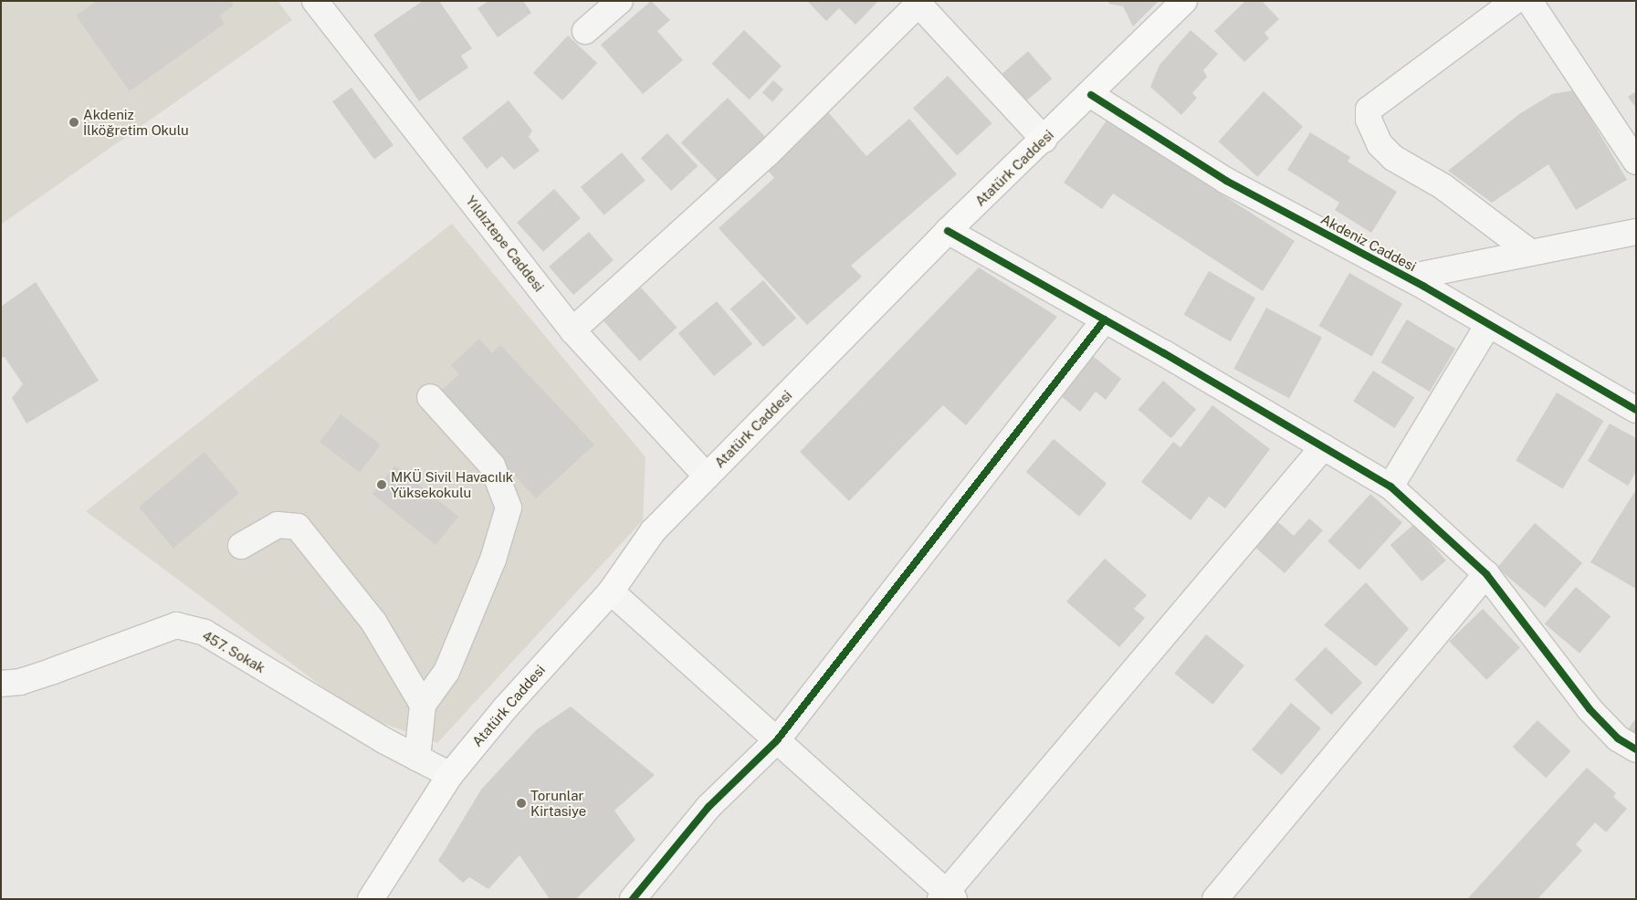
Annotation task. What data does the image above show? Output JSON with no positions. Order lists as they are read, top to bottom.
{
  "streets": {
    "main road": ["Atatürk Caddesi"],
    "street": ["Akdeniz Caddesi", "Yıldıztepe Caddesi", "457. Sokak"]
  },
  "crossings": [
    ["Atatürk Caddesi", "Akdeniz Caddesi"],
    ["Atatürk Caddesi", "Yıldıztepe Caddesi"],
    ["Atatürk Caddesi", "457. Sokak"]
  ],
  "places": ["Akdeniz İlköğretim Okulu", "MKÜ Sivil Havacılık Yüksekokulu", "Torunlar Kirtasiye"]
}
